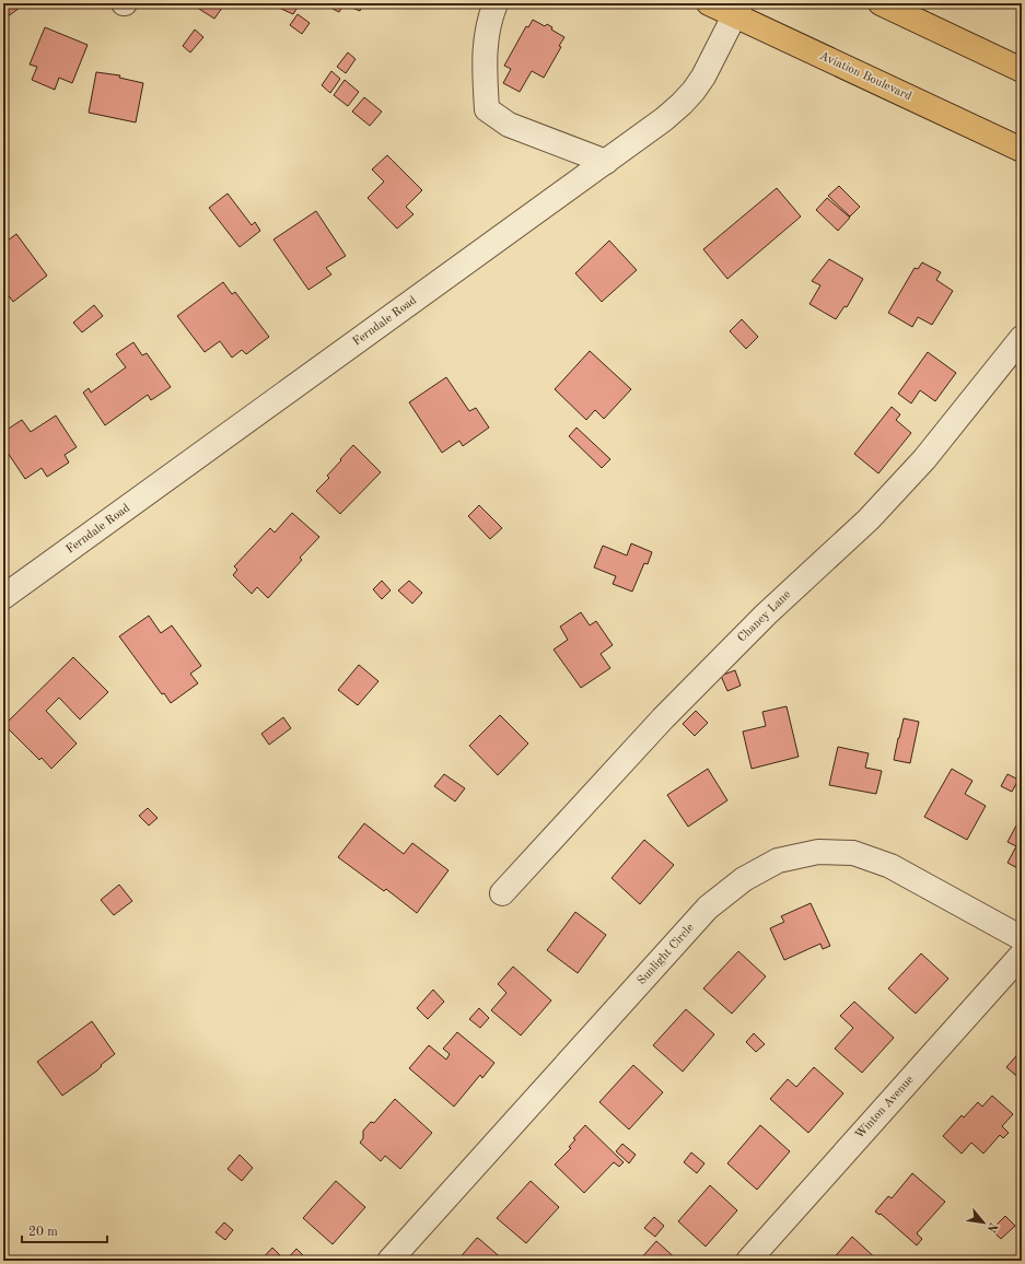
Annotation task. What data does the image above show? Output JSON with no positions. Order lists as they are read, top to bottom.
{
  "streets": {
    "main road": ["Aviation Boulevard"],
    "street": [
      "Ferndale Road",
      "Chaney Lane",
      "Sunlight Circle",
      "Winton Avenue"
    ]
  },
  "crossings": [
    ["Aviation Boulevard", "Ferndale Road"]
  ],
  "scale_bar": "20 m",
  "north": "bottom right"
}
